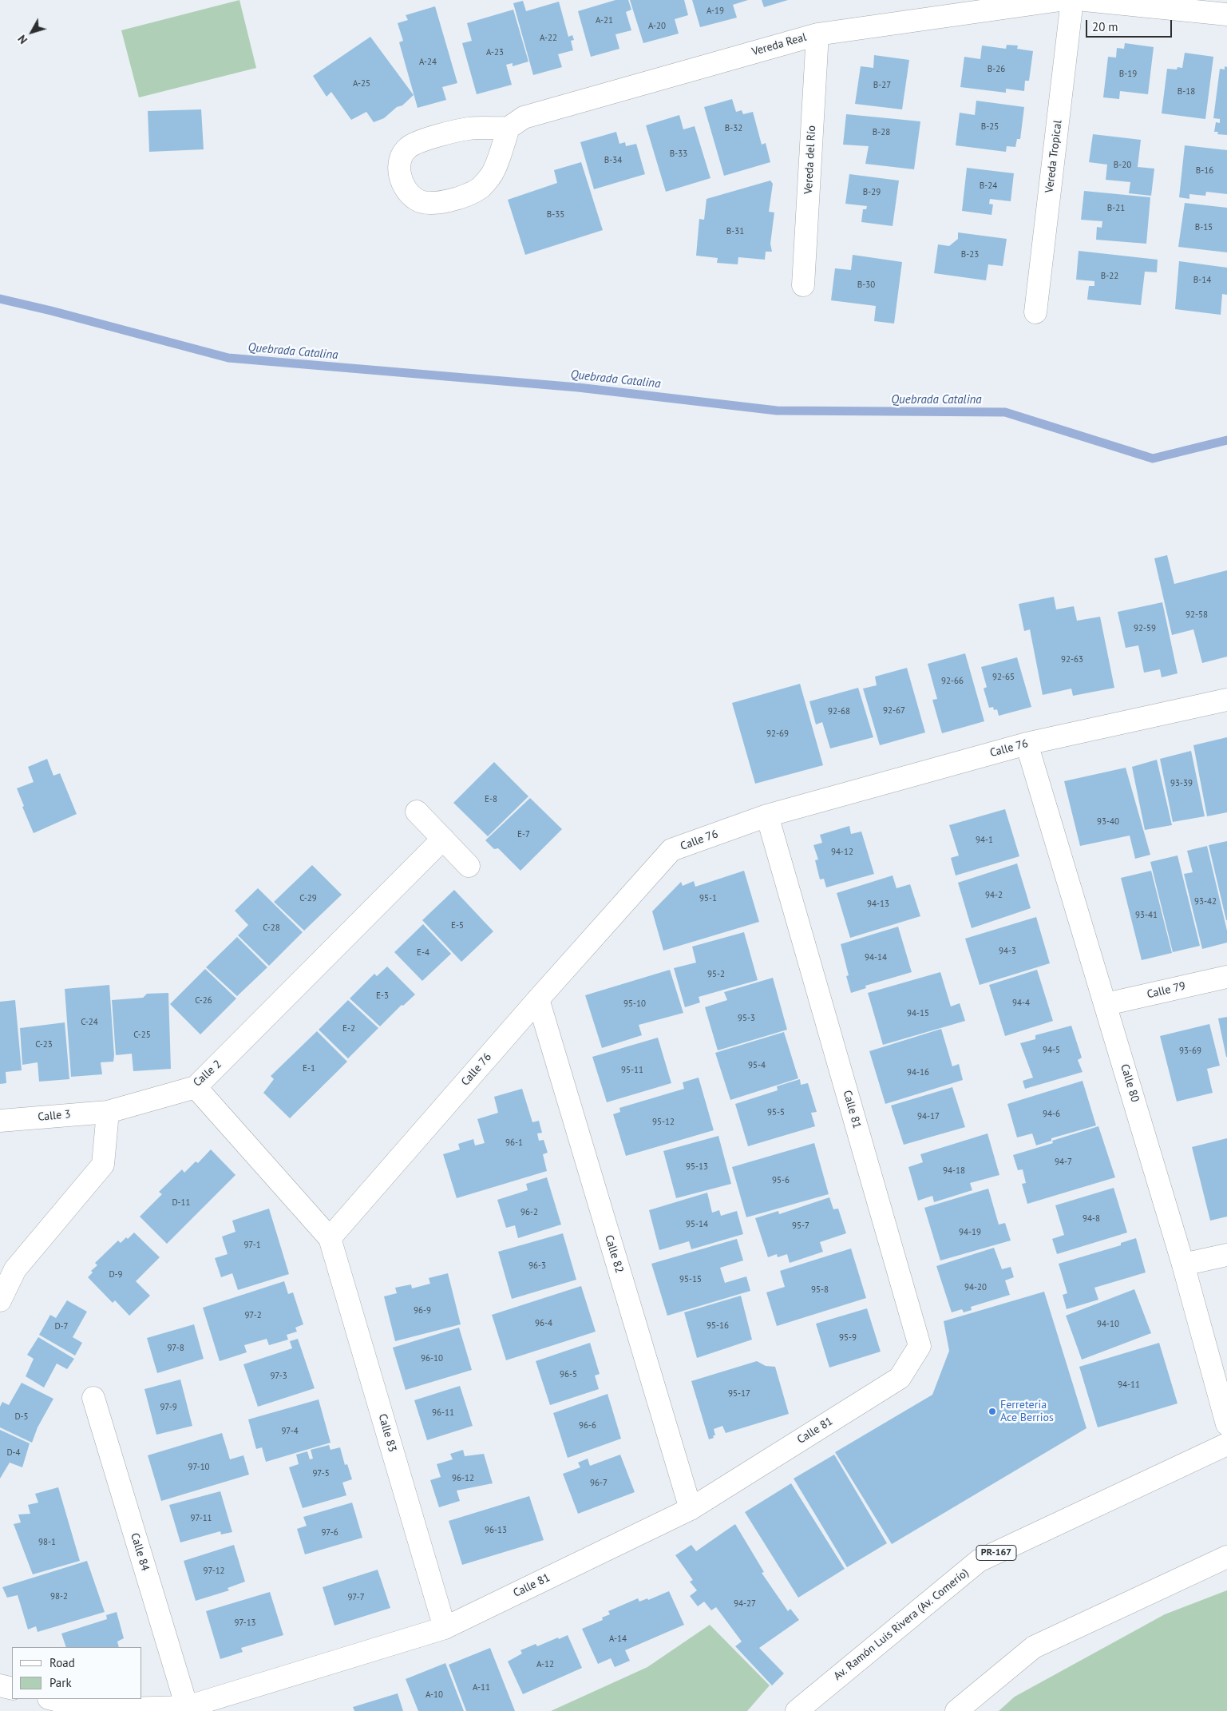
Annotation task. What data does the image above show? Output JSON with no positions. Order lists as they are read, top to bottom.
{
  "streets": {
    "street": [
      "Vereda Real",
      "Vereda Tropical",
      "Vereda del Río",
      "Calle 76",
      "Calle 79",
      "Calle 2",
      "Calle 80",
      "Calle 81",
      "Calle 3",
      "Calle 82",
      "Calle 83",
      "Calle 84",
      "PR-167",
      "Av. Ramón Luis Rivera (Av. Comerío)"
    ]
  },
  "crossings": [
    ["Vereda Real", "Vereda del Río"],
    ["Calle 76", "Calle 80"],
    ["Calle 76", "Calle 81"],
    ["Calle 76", "Calle 82"],
    ["Calle 76", "Calle 83"],
    ["Calle 79", "Calle 80"],
    ["Calle 2", "Calle 3"],
    ["Calle 81", "Calle 82"],
    ["Calle 81", "Calle 83"],
    ["Calle 81", "Calle 84"]
  ],
  "water": ["Quebrada Catalina"],
  "places": ["Ferreteria Ace Berrios"],
  "house_numbers": [
    "A-19",
    "A-21",
    "A-20",
    "A-22",
    "A-23",
    "A-24",
    "B-26",
    "B-19",
    "A-25",
    "B-27",
    "B-18",
    "B-25",
    "B-32",
    "B-28",
    "B-33",
    "B-34",
    "B-20",
    "B-16",
    "B-24",
    "B-29",
    "B-21",
    "B-35",
    "B-15",
    "B-31",
    "B-23",
    "B-22",
    "B-14",
    "B-30",
    "92-58",
    "92-59",
    "92-63",
    "92-65",
    "92-66",
    "92-67",
    "92-68",
    "92-69",
    "93-39",
    "E-8",
    "93-40",
    "E-7",
    "94-1",
    "94-12",
    "94-2",
    "C-29",
    "95-1",
    "93-42",
    "94-13",
    "93-41",
    "E-5",
    "C-28",
    "94-3",
    "E-4",
    "94-14",
    "95-2",
    "E-3",
    "C-26",
    "94-4",
    "95-10",
    "94-15",
    "95-3",
    "C-24",
    "E-2",
    "C-25",
    "C-23",
    "94-5",
    "93-69",
    "95-4",
    "E-1",
    "95-11",
    "94-16",
    "95-5",
    "94-6",
    "94-17",
    "95-12",
    "96-1",
    "94-7",
    "95-13",
    "94-18",
    "95-6",
    "D-11",
    "96-2",
    "94-8",
    "95-14",
    "95-7",
    "94-19",
    "97-1",
    "96-3",
    "D-9",
    "95-15",
    "94-20",
    "95-8",
    "96-9",
    "97-2",
    "96-4",
    "94-10",
    "95-16",
    "D-7",
    "95-9",
    "97-8",
    "96-10",
    "96-5",
    "97-3",
    "94-11",
    "95-17",
    "97-9",
    "96-11",
    "D-5",
    "96-6",
    "97-4",
    "D-4",
    "97-10",
    "97-5",
    "96-12",
    "96-7",
    "97-11",
    "96-13",
    "97-6",
    "98-1",
    "97-12",
    "98-2",
    "97-7",
    "94-27",
    "97-13",
    "A-14",
    "A-12",
    "A-11",
    "A-10"
  ],
  "legend": ["Road", "Park"],
  "scale_bar": "20 m",
  "north": "bottom left"
}
